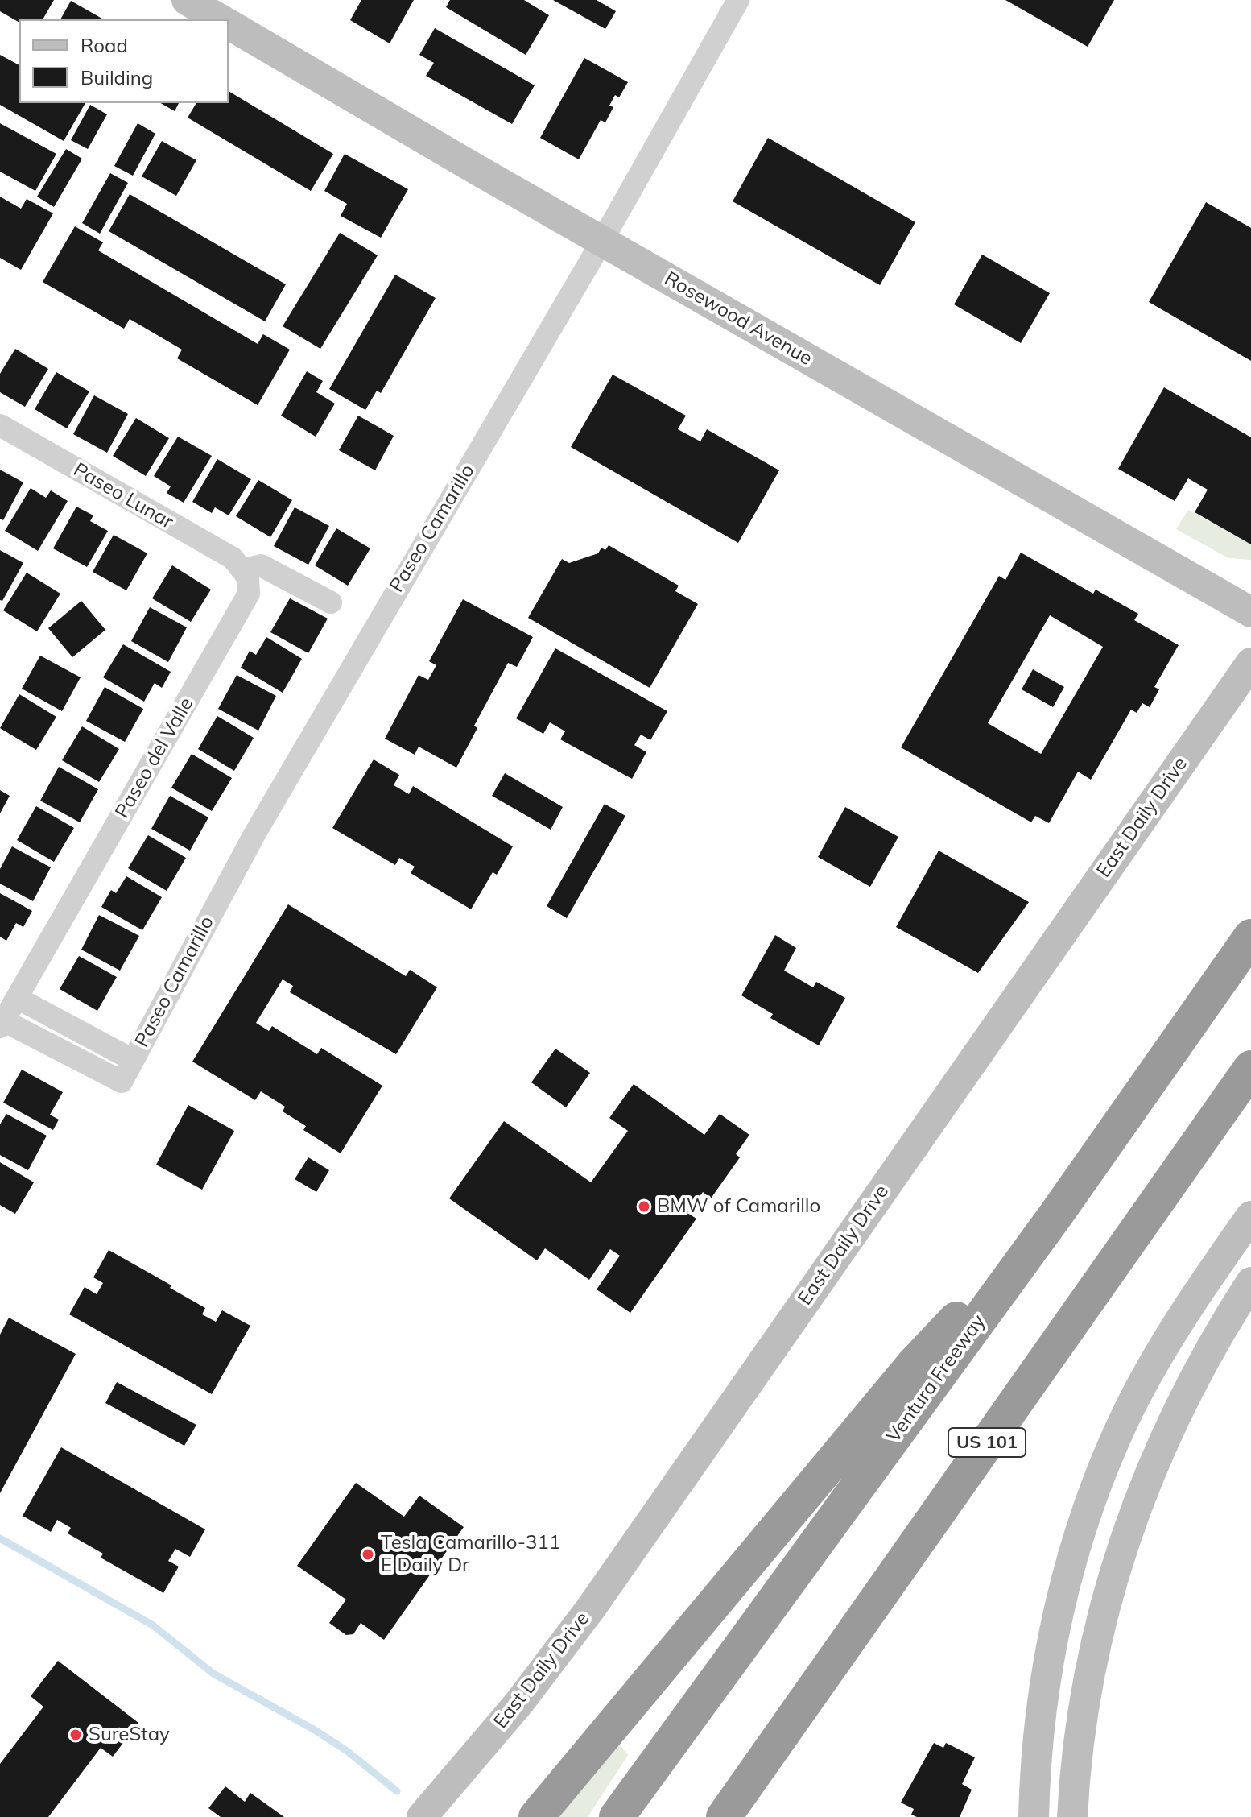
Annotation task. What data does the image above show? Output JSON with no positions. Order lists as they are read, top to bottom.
{
  "streets": {
    "highway": ["Ventura Freeway", "US 101"],
    "main road": ["Rosewood Avenue", "East Daily Drive"],
    "street": ["Paseo Lunar", "Paseo Camarillo", "Paseo del Valle"]
  },
  "crossings": [
    ["Rosewood Avenue", "Paseo Camarillo"],
    ["Paseo Lunar", "Paseo del Valle"],
    ["Paseo Camarillo", "Paseo del Valle"]
  ],
  "places": ["BMW of Camarillo", "Tesla Camarillo-311 E Daily Dr", "SureStay"],
  "legend": ["Road", "Building"]
}
